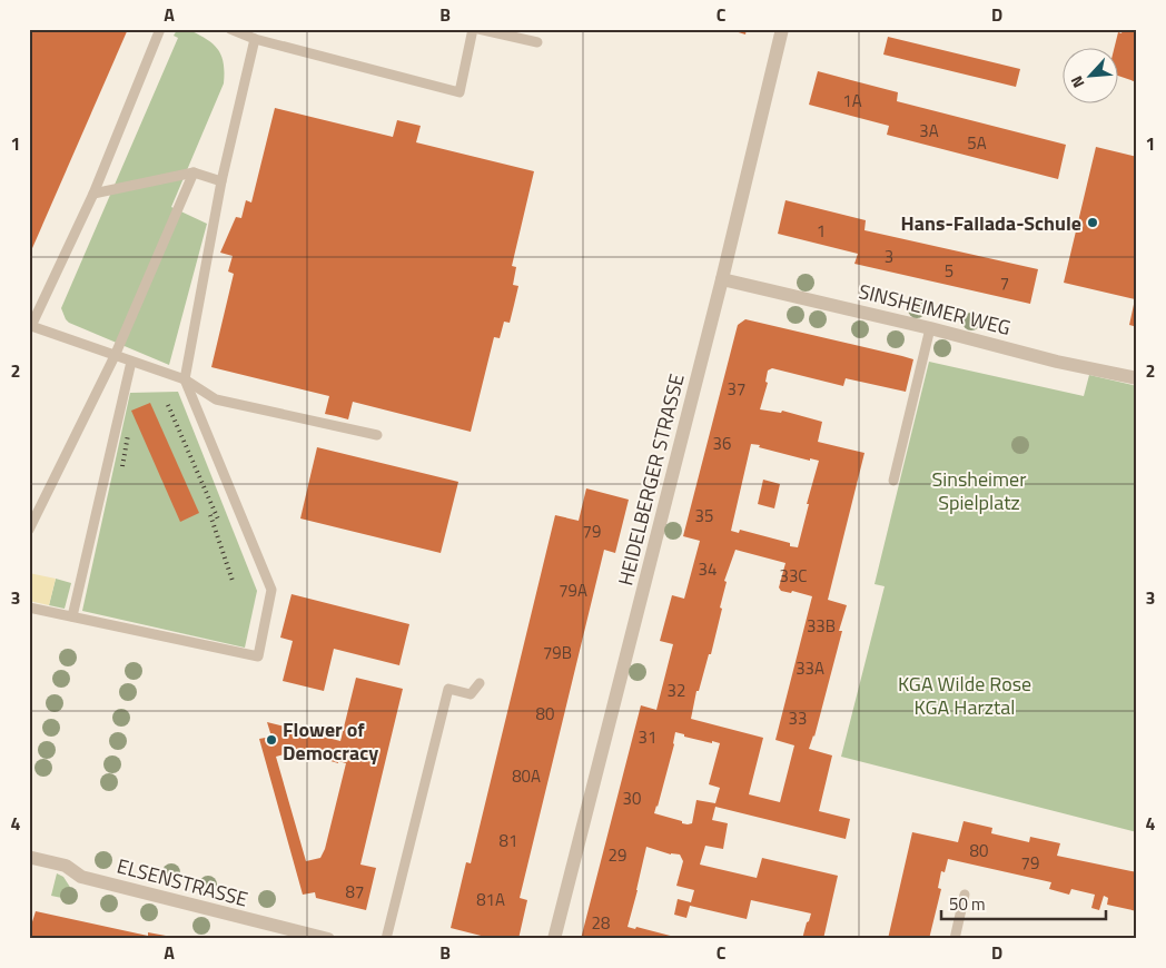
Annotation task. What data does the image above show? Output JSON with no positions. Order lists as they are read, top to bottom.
{
  "streets": {
    "street": ["SINSHEIMER WEG", "HEIDELBERGER STRASSE", "ELSENSTRASSE"]
  },
  "crossings": [
    ["SINSHEIMER WEG", "HEIDELBERGER STRASSE"]
  ],
  "parks": ["Sinsheimer Spielplatz", "KGA Wilde Rose KGA Harztal"],
  "places": ["Hans-Fallada-Schule", "Flower of Democracy"],
  "house_numbers": [
    "1A",
    "3A",
    "5A",
    "1",
    "3",
    "5",
    "7",
    "37",
    "36",
    "35",
    "79",
    "34",
    "33C",
    "79A",
    "33B",
    "79B",
    "33A",
    "32",
    "80",
    "33",
    "31",
    "80A",
    "30",
    "81",
    "80",
    "29",
    "79",
    "87",
    "81A",
    "28"
  ],
  "scale_bar": "50 m",
  "north": "bottom left",
  "grid": {
    "columns": [
      "A",
      "B",
      "C",
      "D"
    ],
    "rows": [
      "1",
      "2",
      "3",
      "4"
    ]
  }
}
